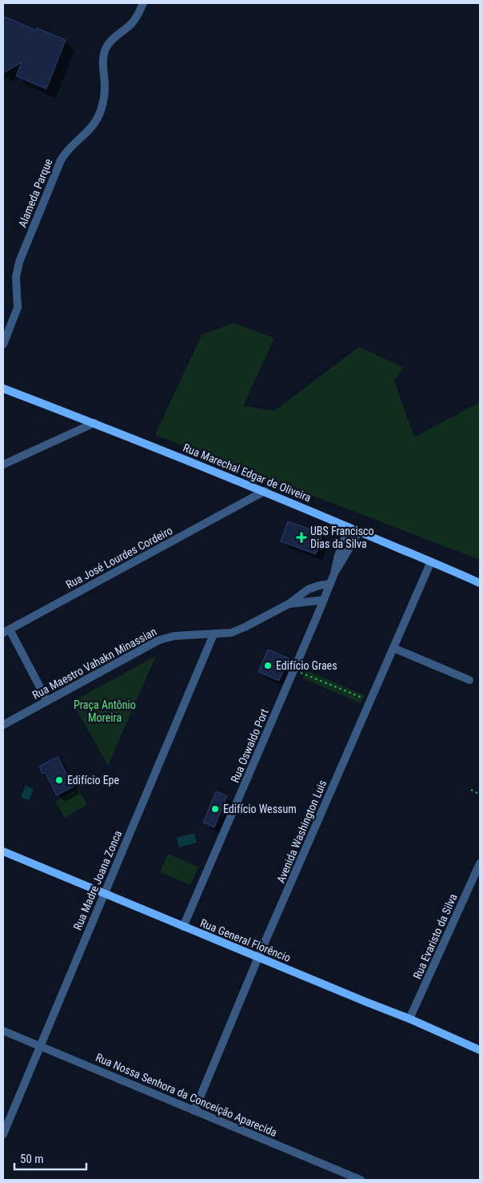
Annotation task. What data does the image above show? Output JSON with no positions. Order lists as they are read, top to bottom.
{
  "streets": {
    "main road": ["Rua Marechal Edgar de Oliveira", "Rua General Florêncio"],
    "street": [
      "Alameda Parque",
      "Rua José Lourdes Cordeiro",
      "Rua Maestro Vahakn Minassian",
      "Rua Oswaldo Port",
      "Avenida Washington Luis",
      "Rua Madre Joana Zonca",
      "Rua Evaristo da Silva",
      "Rua Nossa Senhora da Conceição Aparecida"
    ]
  },
  "crossings": [
    ["Rua Marechal Edgar de Oliveira", "Rua José Lourdes Cordeiro"],
    ["Rua Marechal Edgar de Oliveira", "Rua Oswaldo Port"],
    ["Rua Marechal Edgar de Oliveira", "Avenida Washington Luis"],
    ["Rua Maestro Vahakn Minassian", "Rua Oswaldo Port"],
    ["Rua Maestro Vahakn Minassian", "Rua Madre Joana Zonca"],
    ["Rua Oswaldo Port", "Rua General Florêncio"],
    ["Avenida Washington Luis", "Rua General Florêncio"],
    ["Avenida Washington Luis", "Rua Nossa Senhora da Conceição Aparecida"],
    ["Rua Madre Joana Zonca", "Rua General Florêncio"],
    ["Rua Madre Joana Zonca", "Rua Nossa Senhora da Conceição Aparecida"],
    ["Rua Evaristo da Silva", "Rua General Florêncio"]
  ],
  "parks": ["Praça Antônio Moreira"],
  "places": {
    "health": ["UBS Francisco Dias da Silva"],
    "other": ["Edifício Graes", "Edifício Epe", "Edifício Wessum"]
  },
  "scale_bar": "50 m"
}
